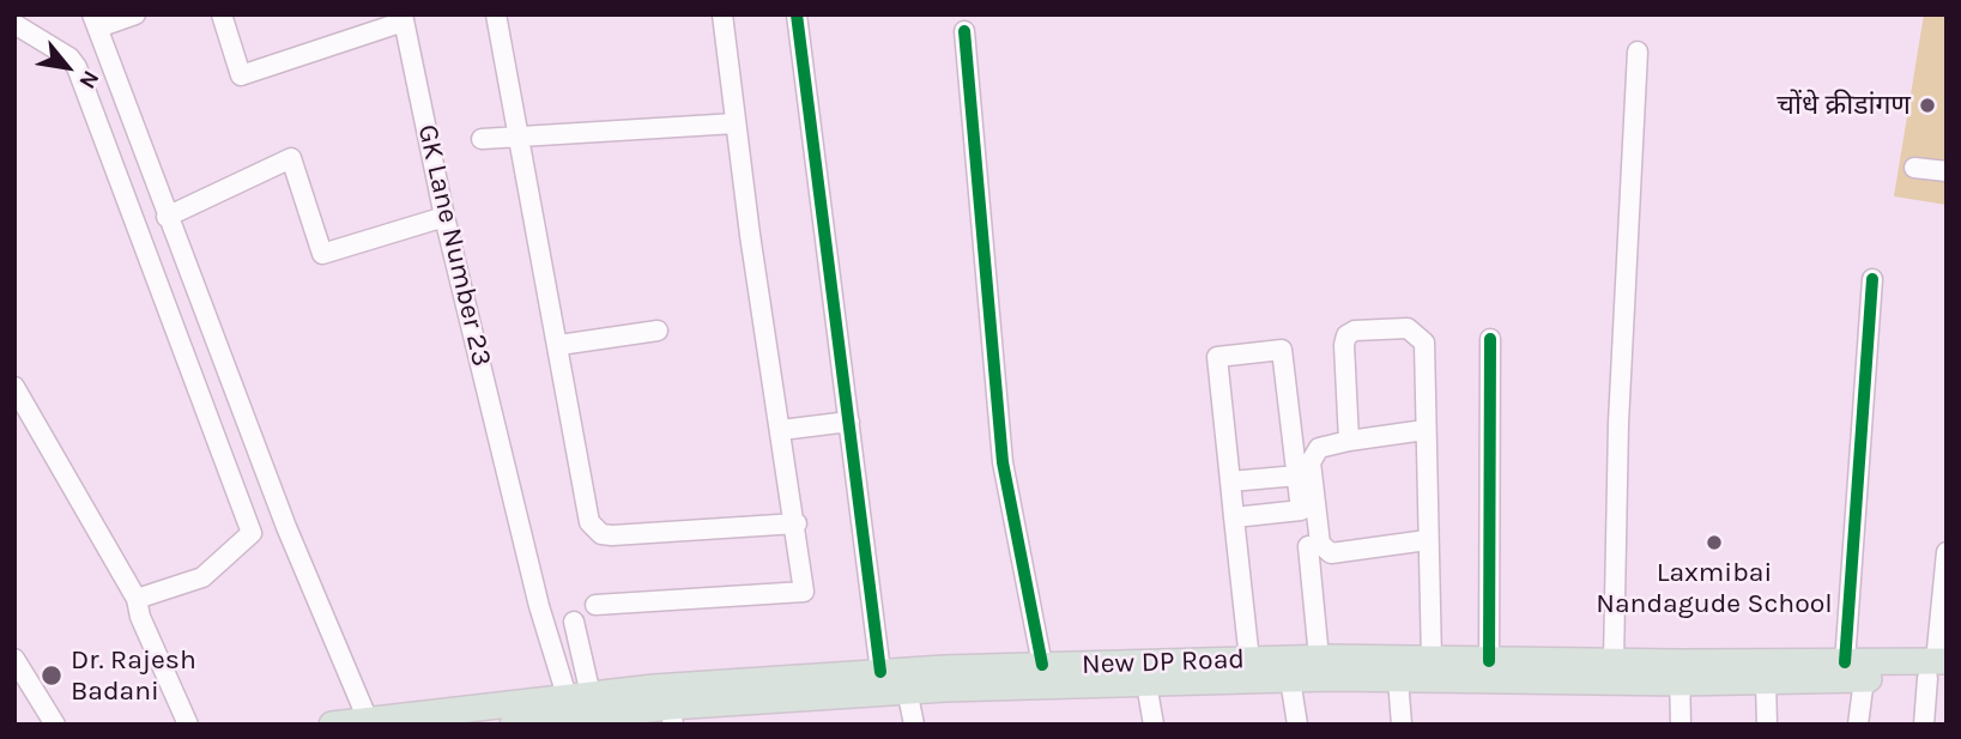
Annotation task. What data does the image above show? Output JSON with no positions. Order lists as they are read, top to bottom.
{
  "streets": {
    "main road": ["New DP Road"],
    "street": ["GK Lane Number 23"]
  },
  "crossings": [
    ["GK Lane Number 23", "New DP Road"]
  ],
  "places": ["चोंधे क्रीडांगण", "Laxmibai Nandagude School", "Dr. Rajesh Badani"],
  "north": "bottom right"
}
